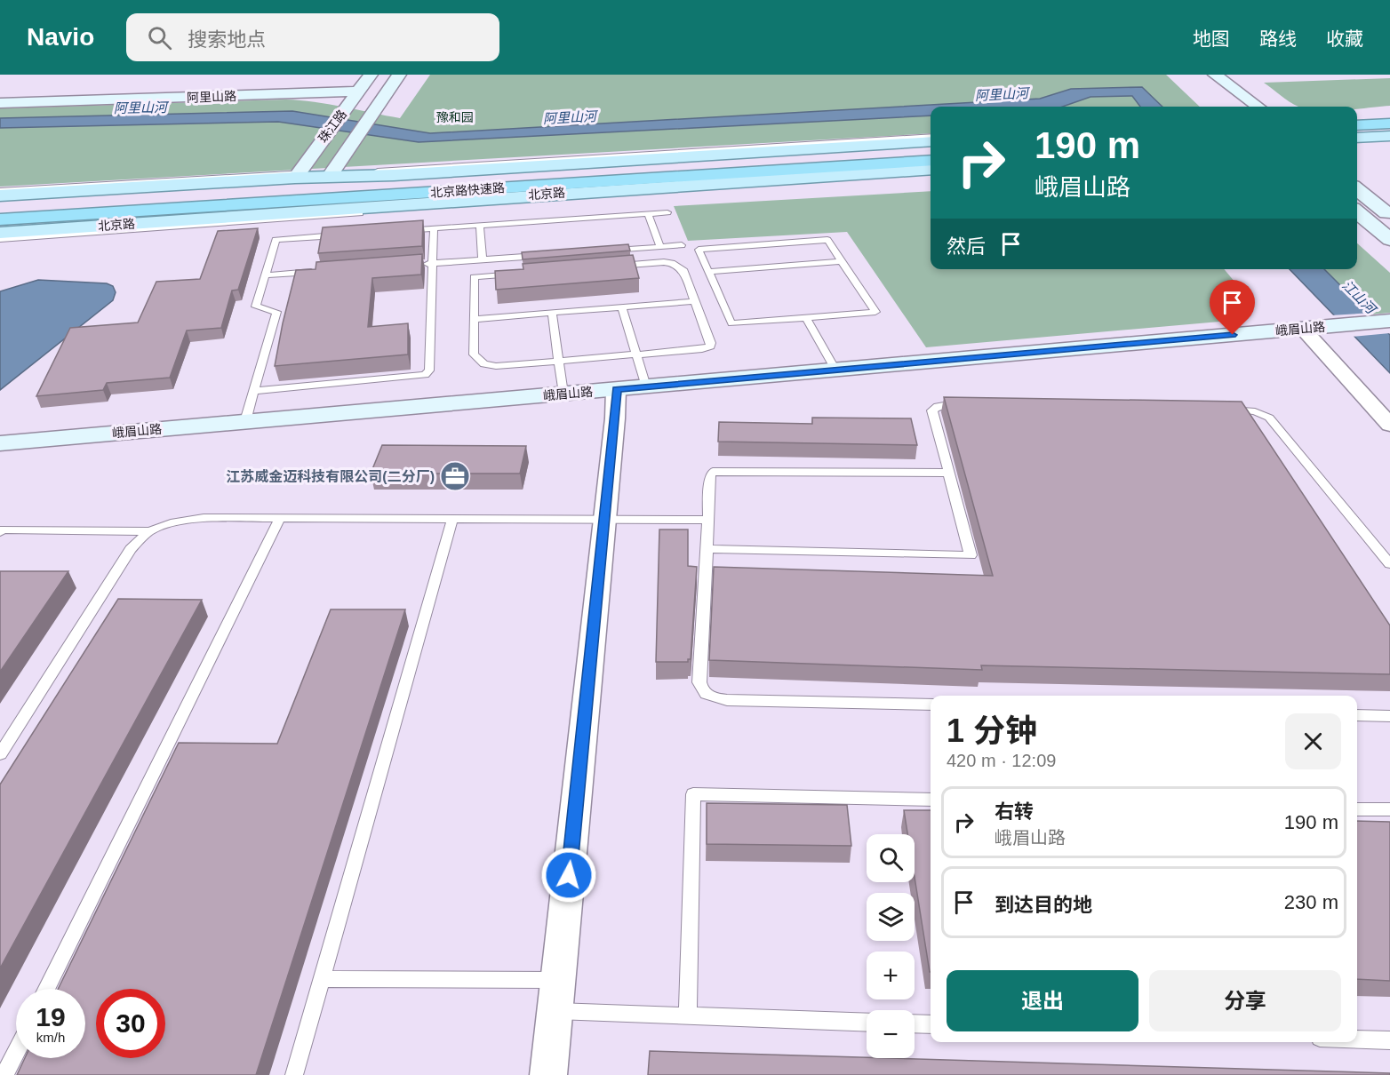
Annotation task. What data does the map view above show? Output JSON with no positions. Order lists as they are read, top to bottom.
{
  "streets": {
    "highway": ["北京路快速路"],
    "main road": ["北京路"],
    "street": ["阿里山路", "珠江路", "峨眉山路"]
  },
  "crossings": [
    ["阿里山路", "珠江路"],
    ["珠江路", "北京路"]
  ],
  "water": ["阿里山河", "江山河"],
  "parks": ["豫和园"],
  "places": {
    "office": ["江苏威金迈科技有限公司(二分厂)"]
  },
  "page": {
    "header": "Navio",
    "search": "搜索地点",
    "nav": ["地图", "路线", "收藏"],
    "turn": ["190 m", "峨眉山路"],
    "then": "然后",
    "heading": ["1 分钟", "420 m · 12:09"],
    "list": [
      {
        "name": "右转",
        "note": "峨眉山路",
        "value": "190 m"
      },
      {
        "name": "到达目的地",
        "value": "230 m"
      }
    ],
    "map_buttons": ["+", "−"],
    "buttons": ["退出", "分享"],
    "speed": "19 km/h",
    "limit": "30"
  }
}
